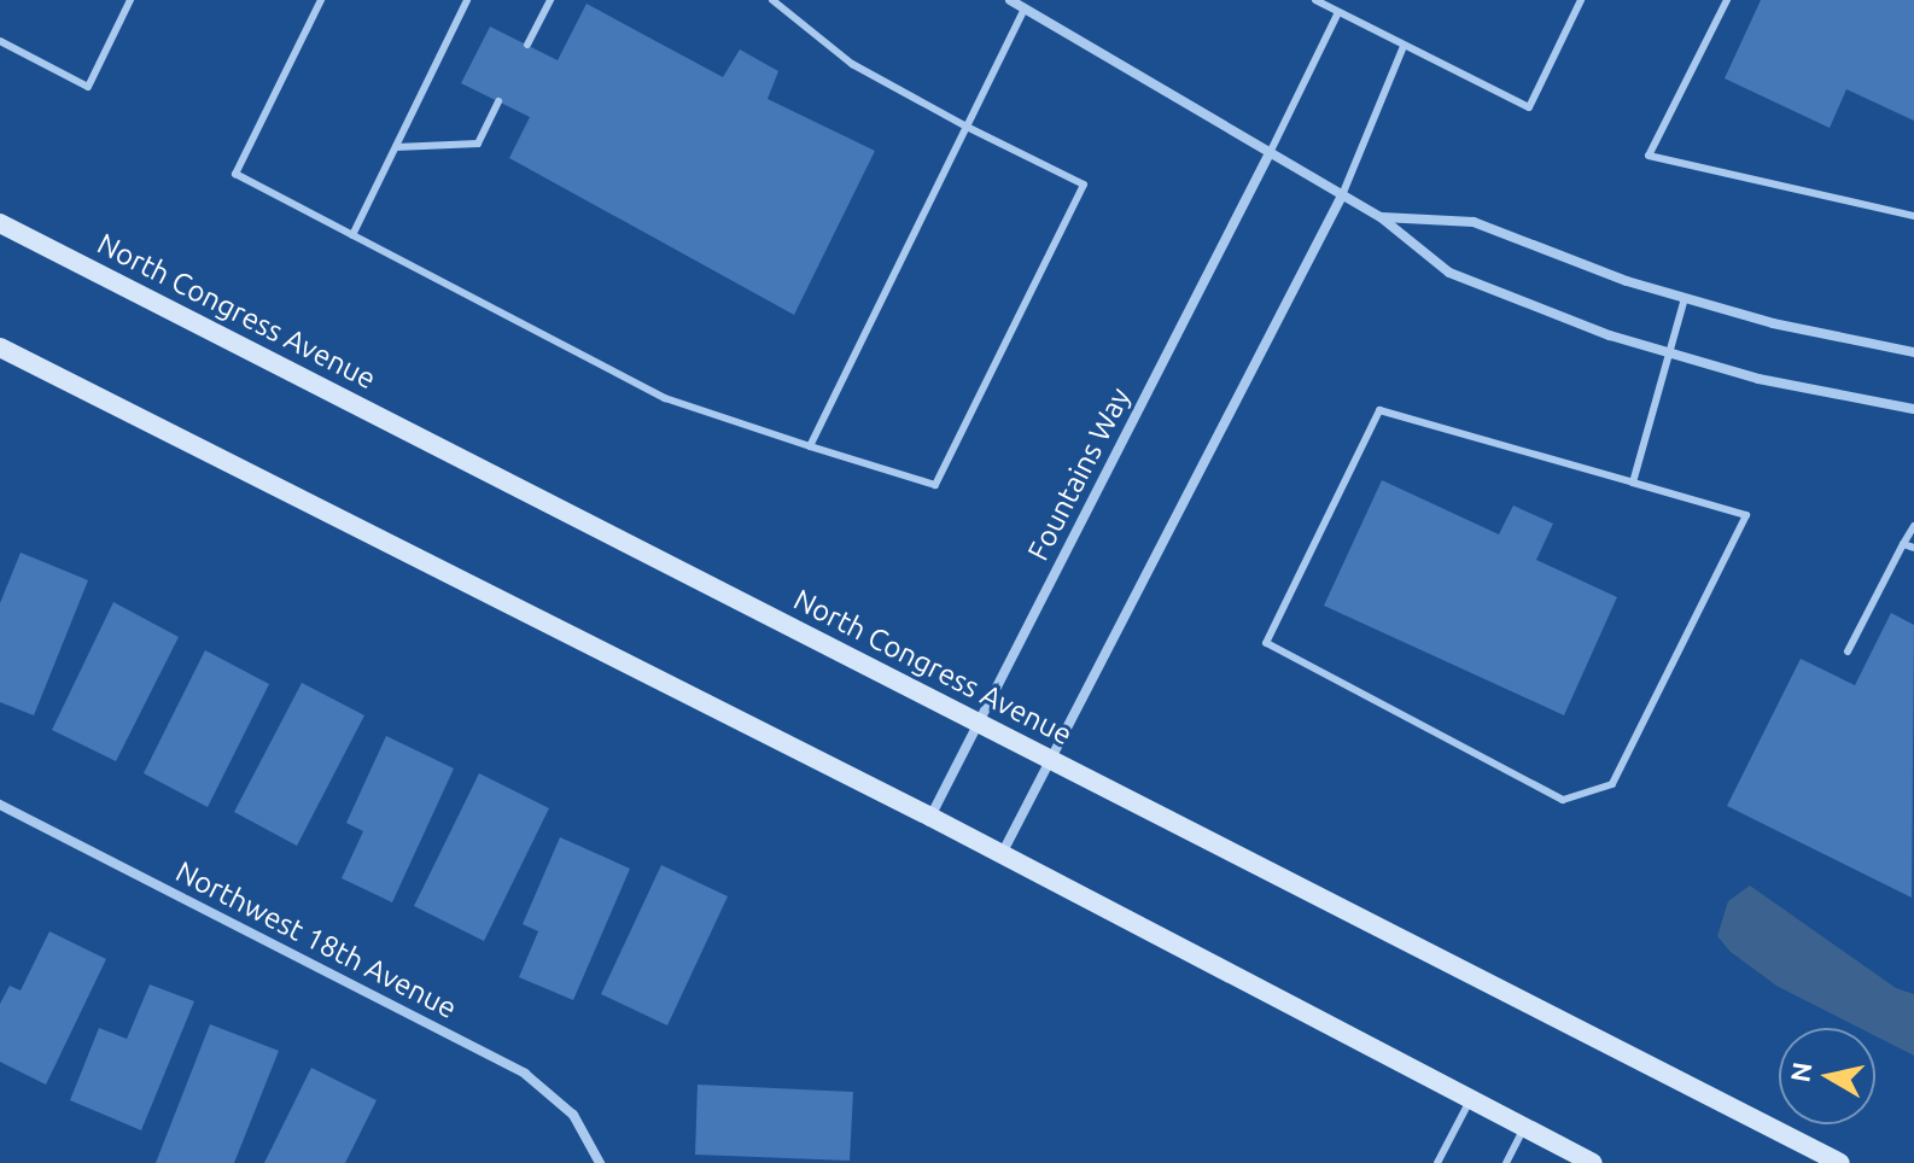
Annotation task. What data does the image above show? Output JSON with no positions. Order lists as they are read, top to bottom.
{
  "streets": {
    "main road": ["North Congress Avenue"],
    "street": ["Fountains Way", "Northwest 18th Avenue"]
  },
  "crossings": [
    ["North Congress Avenue", "Fountains Way"]
  ],
  "north": "left"
}
